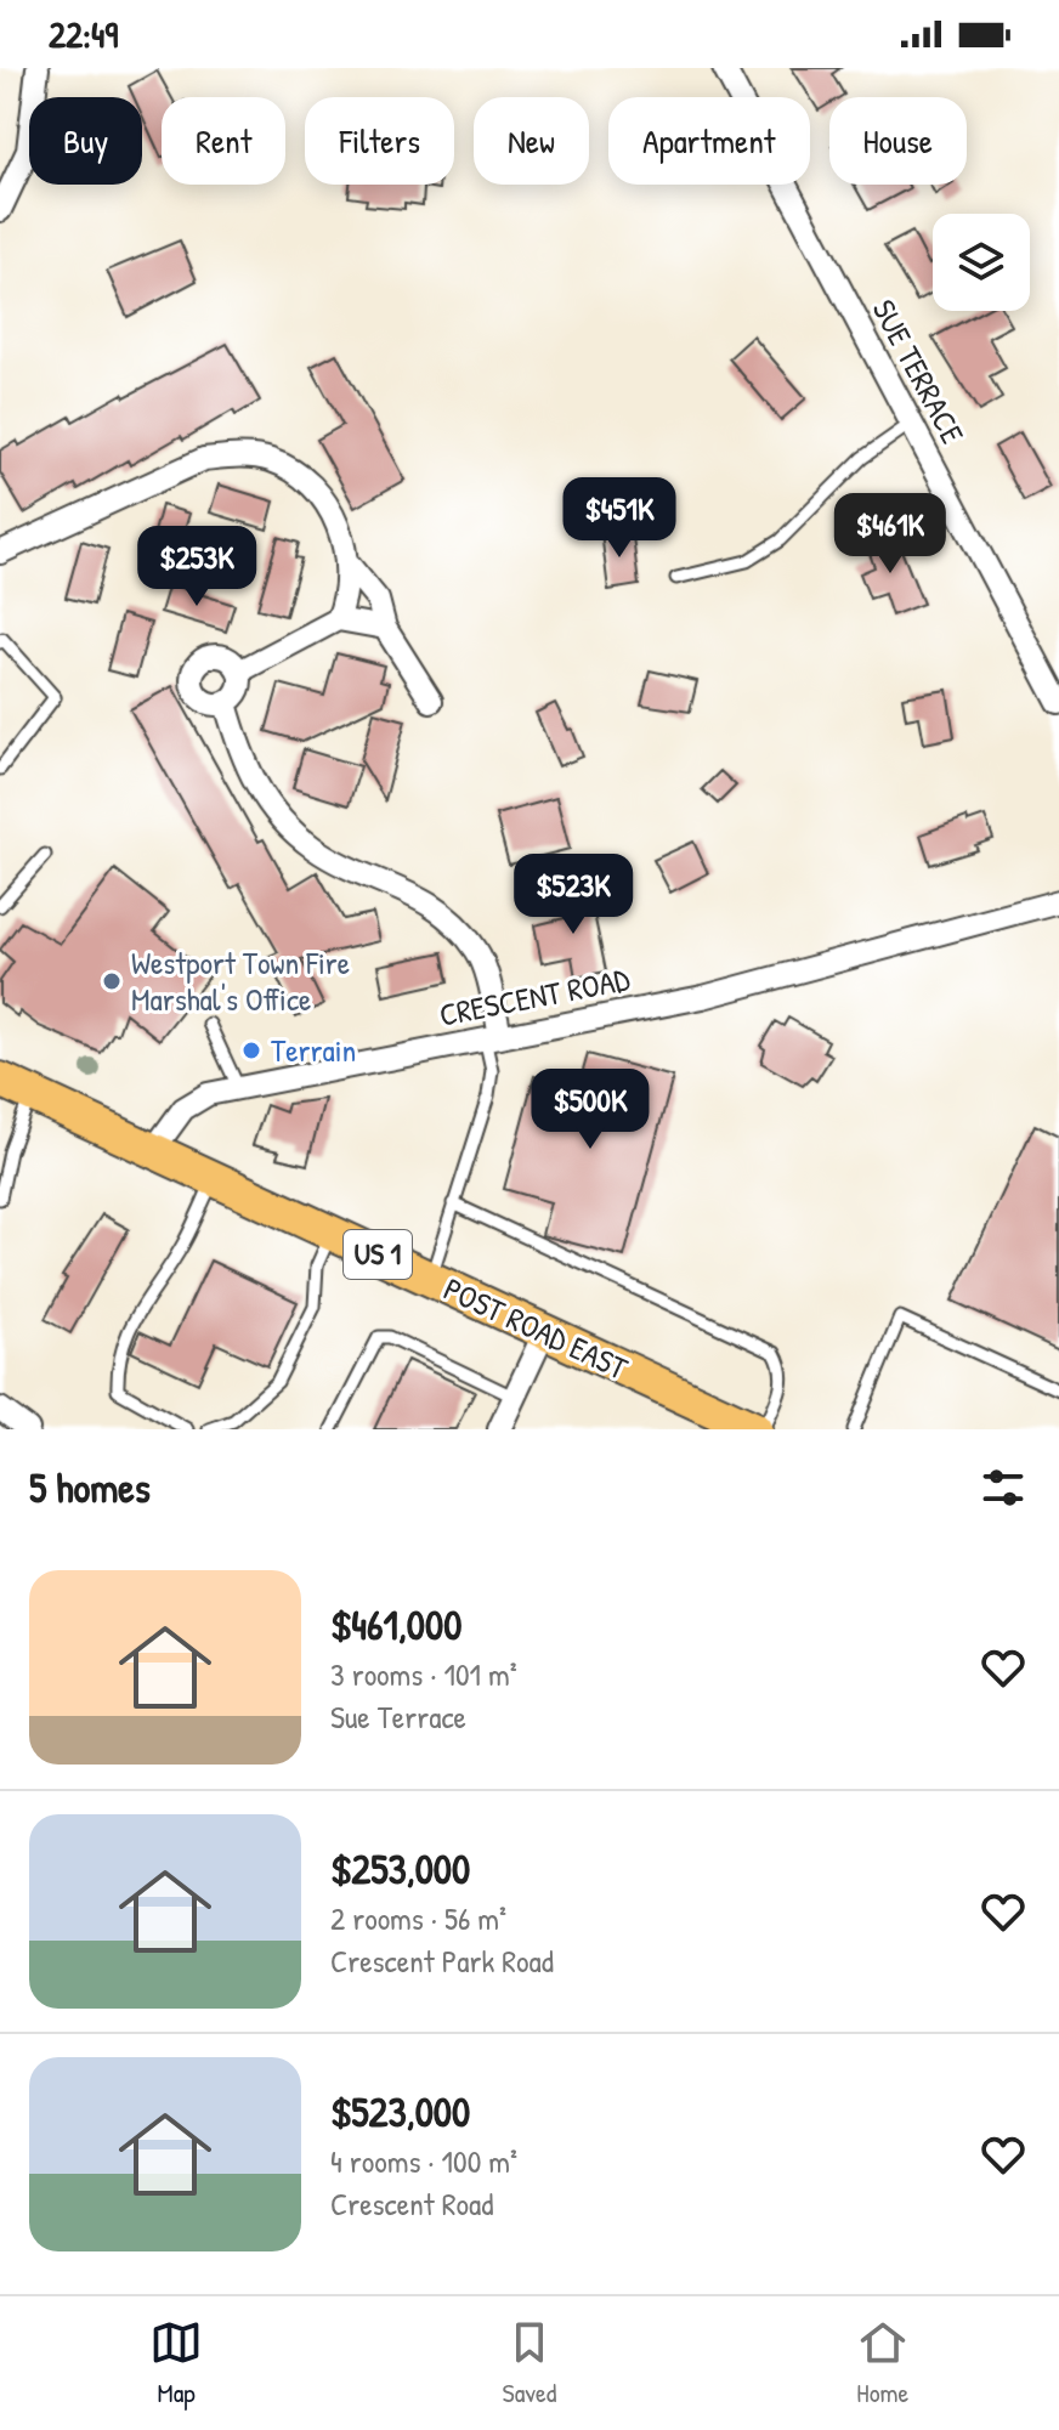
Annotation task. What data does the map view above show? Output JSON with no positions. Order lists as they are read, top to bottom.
{
  "streets": {
    "main road": ["US 1", "POST ROAD EAST"],
    "street": ["SUE TERRACE", "CRESCENT ROAD"]
  },
  "crossings": [
    ["CRESCENT ROAD", "POST ROAD EAST"]
  ],
  "places": ["Westport Town Fire Marshal's Office", "Terrain"],
  "page": {
    "status": "22:49",
    "chip": [
      "Buy",
      "Rent",
      "Filters",
      "New",
      "Apartment",
      "House"
    ],
    "price": [
      "$451K",
      "$461K",
      "$253K",
      "$523K",
      "$500K"
    ],
    "heading": "5 homes",
    "list": [
      {
        "name": "$461,000",
        "note": "3 rooms · 101 m² · Sue Terrace"
      },
      {
        "name": "$253,000",
        "note": "2 rooms · 56 m² · Crescent Park Road"
      },
      {
        "name": "$523,000",
        "note": "4 rooms · 100 m² · Crescent Road"
      }
    ],
    "tabs": ["Map", "Saved", "Home"]
  }
}
